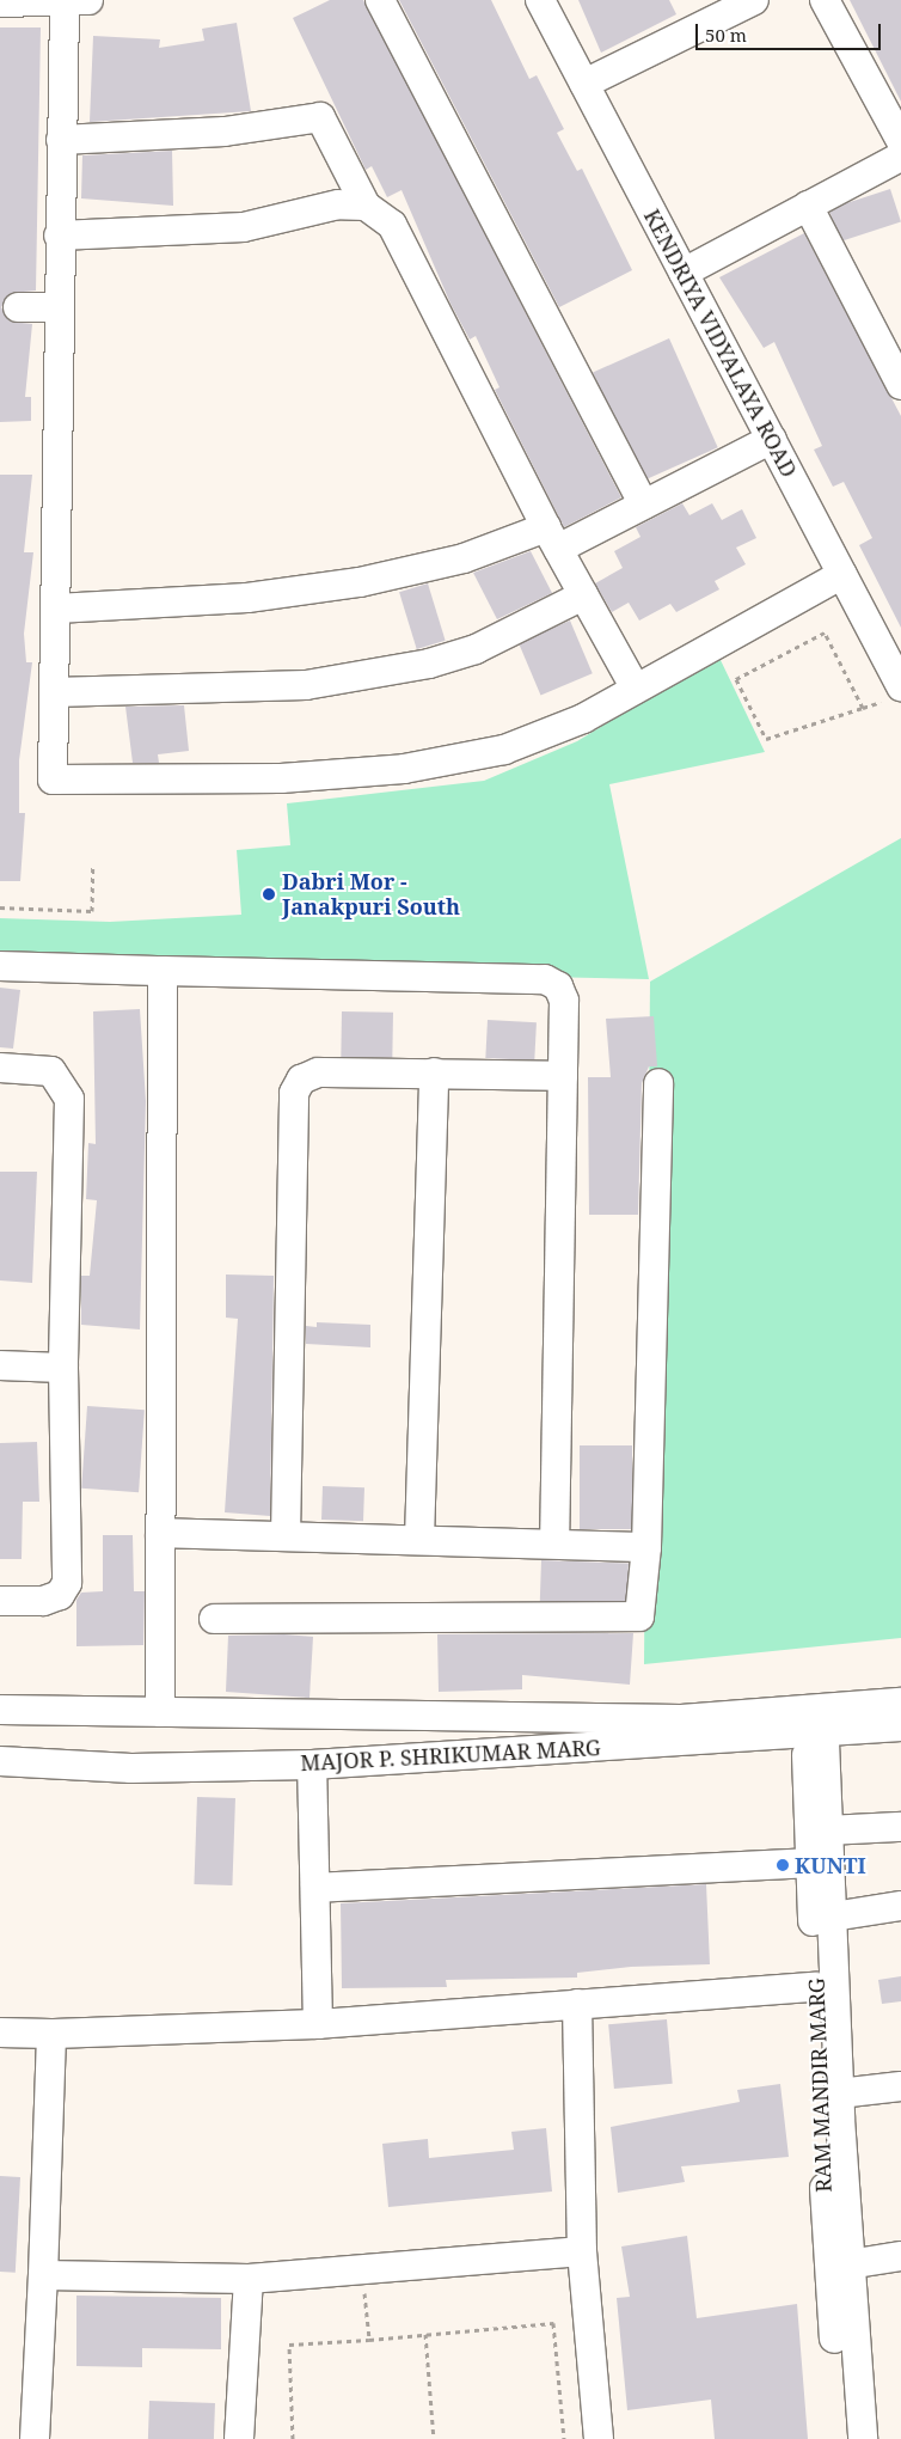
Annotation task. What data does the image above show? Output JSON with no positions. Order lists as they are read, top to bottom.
{
  "streets": {
    "street": ["KENDRIYA VIDYALAYA ROAD", "MAJOR P. SHRIKUMAR MARG", "RAM MANDIR MARG"]
  },
  "crossings": [
    ["MAJOR P. SHRIKUMAR MARG", "RAM MANDIR MARG"]
  ],
  "places": ["Dabri Mor - Janakpuri South", "KUNTI"],
  "scale_bar": "50 m"
}
